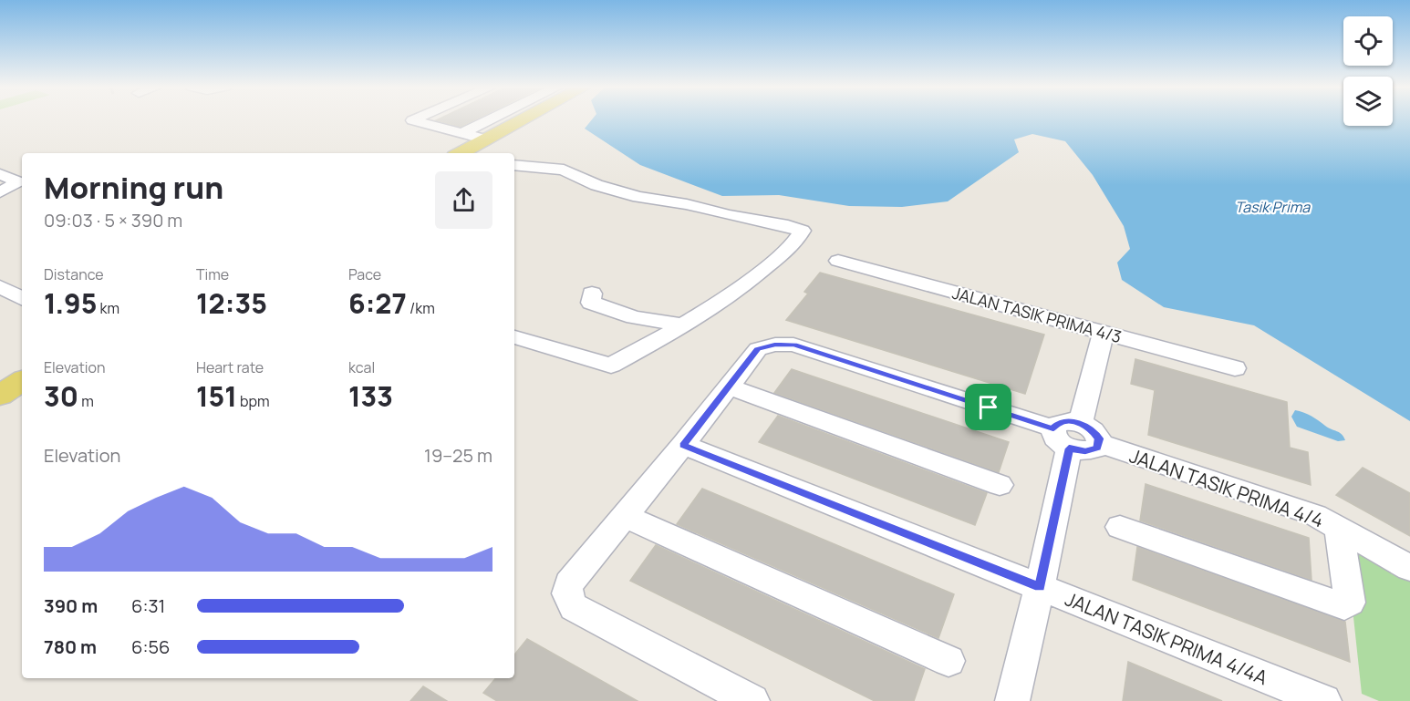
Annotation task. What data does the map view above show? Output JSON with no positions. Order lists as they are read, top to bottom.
{
  "streets": {
    "street": ["JALAN TASIK PRIMA 4/3", "JALAN TASIK PRIMA 4/4", "JALAN TASIK PRIMA 4/4A"]
  },
  "water": ["Tasik Prima"],
  "page": {
    "heading": ["Morning run", "09:03 · 5 × 390 m"],
    "stats": [
      ["Distance", "1.95 km"],
      ["Time", "12:35"],
      ["Pace", "6:27 /km"],
      ["Elevation", "30 m"],
      ["Heart rate", "151 bpm"],
      ["kcal", "133"]
    ],
    "chart": ["Elevation", "19–25 m"],
    "list": [
      {
        "name": "390 m",
        "note": "6:31"
      },
      {
        "name": "780 m",
        "note": "6:56"
      }
    ]
  }
}
